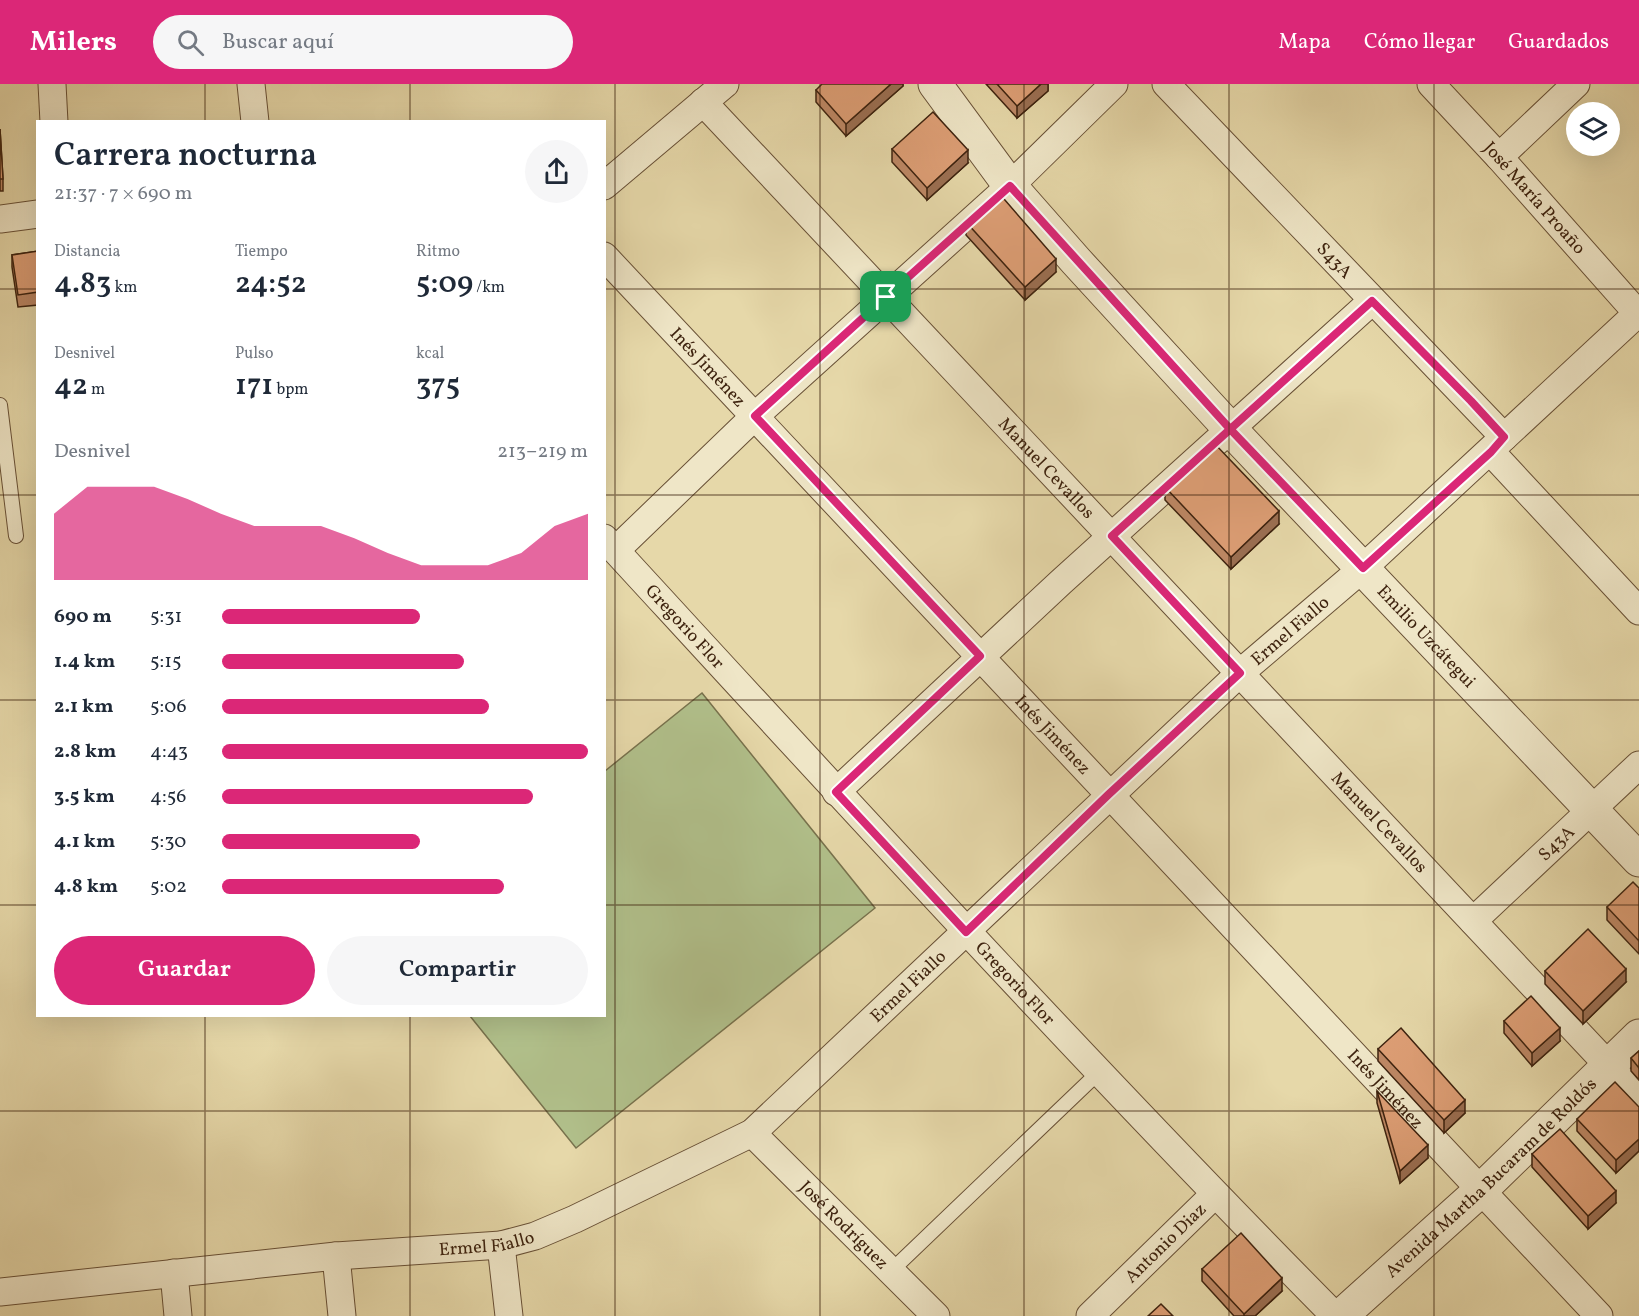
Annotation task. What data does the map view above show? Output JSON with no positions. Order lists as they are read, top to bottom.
{
  "streets": {
    "street": [
      "José María Proaño",
      "S43A",
      "Inés Jiménez",
      "Manuel Cevallos",
      "Gregorio Flor",
      "Ermel Fiallo",
      "Emilio Uzcátegui",
      "Avenida Martha Bucaram de Roldós",
      "José Rodríguez",
      "Antonio Diaz"
    ]
  },
  "crossings": [
    ["José María Proaño", "Ermel Fiallo"],
    ["S43A", "Manuel Cevallos"],
    ["S43A", "Ermel Fiallo"],
    ["S43A", "Emilio Uzcátegui"],
    ["Inés Jiménez", "Ermel Fiallo"],
    ["Inés Jiménez", "Avenida Martha Bucaram de Roldós"],
    ["Manuel Cevallos", "Ermel Fiallo"],
    ["Manuel Cevallos", "Avenida Martha Bucaram de Roldós"],
    ["Gregorio Flor", "Ermel Fiallo"],
    ["Gregorio Flor", "Antonio Diaz"],
    ["Ermel Fiallo", "Emilio Uzcátegui"],
    ["Ermel Fiallo", "José Rodríguez"]
  ],
  "page": {
    "header": "Milers",
    "search": "Buscar aquí",
    "nav": ["Mapa", "Cómo llegar", "Guardados"],
    "heading": ["Carrera nocturna", "21:37 · 7 × 690 m"],
    "stats": [
      ["Distancia", "4.83 km"],
      ["Tiempo", "24:52"],
      ["Ritmo", "5:09 /km"],
      ["Desnivel", "42 m"],
      ["Pulso", "171 bpm"],
      ["kcal", "375"]
    ],
    "chart": ["Desnivel", "213–219 m"],
    "list": [
      {
        "name": "690 m",
        "note": "5:31"
      },
      {
        "name": "1.4 km",
        "note": "5:15"
      },
      {
        "name": "2.1 km",
        "note": "5:06"
      },
      {
        "name": "2.8 km",
        "note": "4:43"
      },
      {
        "name": "3.5 km",
        "note": "4:56"
      },
      {
        "name": "4.1 km",
        "note": "5:30"
      },
      {
        "name": "4.8 km",
        "note": "5:02"
      }
    ],
    "buttons": ["Guardar", "Compartir"]
  }
}
